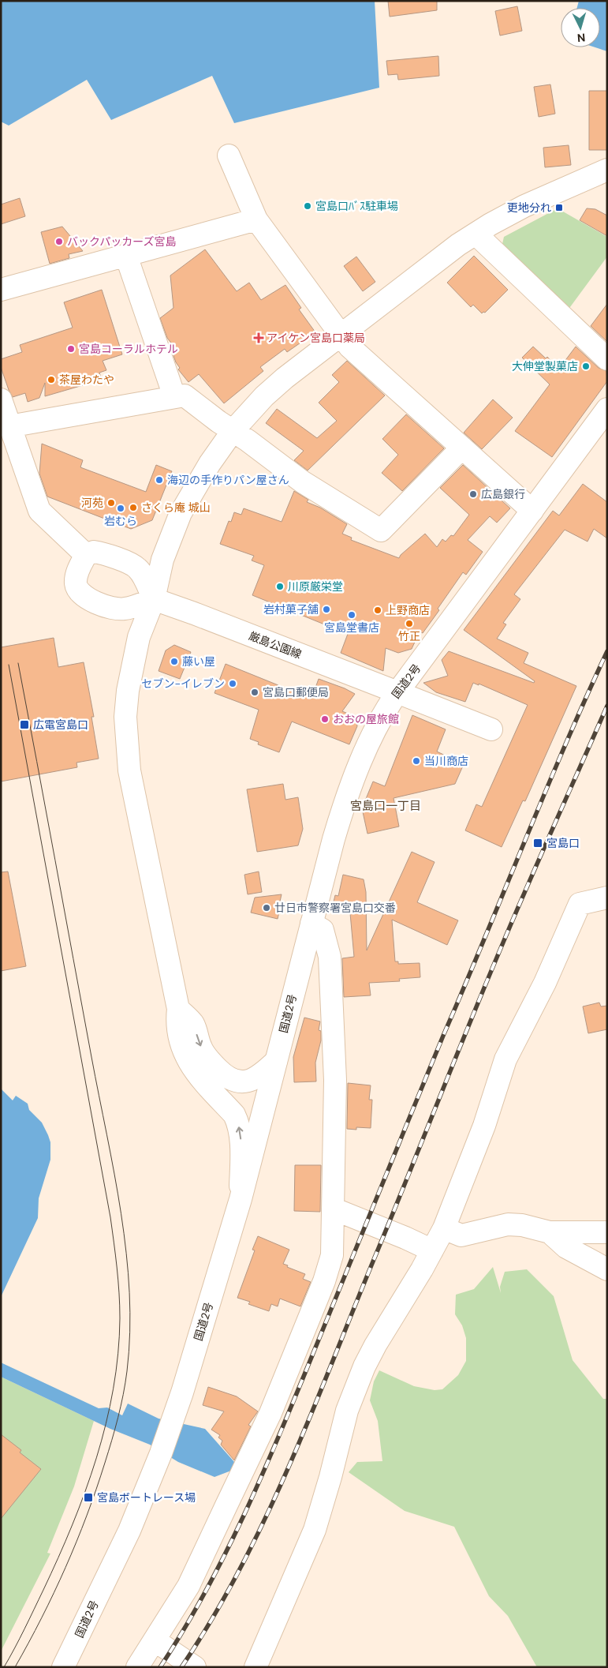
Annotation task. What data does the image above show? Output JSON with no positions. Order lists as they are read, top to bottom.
{
  "streets": {
    "main road": ["厳島公園線", "国道2号"]
  },
  "crossings": [
    ["厳島公園線", "国道2号"]
  ],
  "districts": ["宮島口一丁目"],
  "places": {
    "other": [
      "宮島口ﾊﾞｽ駐車場",
      "バックパッカーズ宮島",
      "宮島コーラルホテル",
      "大伸堂製菓店",
      "茶屋わたや",
      "海辺の手作りパン屋さん",
      "広島銀行",
      "河苑",
      "さくら庵 城山",
      "岩むら",
      "川原厳栄堂",
      "岩村菓子舗",
      "上野商店",
      "宮島堂書店",
      "竹正",
      "藤い屋",
      "セブン-イレブン",
      "宮島口郵便局",
      "おおの屋旅館",
      "当川商店",
      "廿日市警察署宮島口交番"
    ],
    "transit": [
      "更地分れ",
      "広電宮島口",
      "宮島口",
      "宮島ボートレース場"
    ],
    "health": ["アイケン宮島口薬局"]
  },
  "north": "bottom"
}
